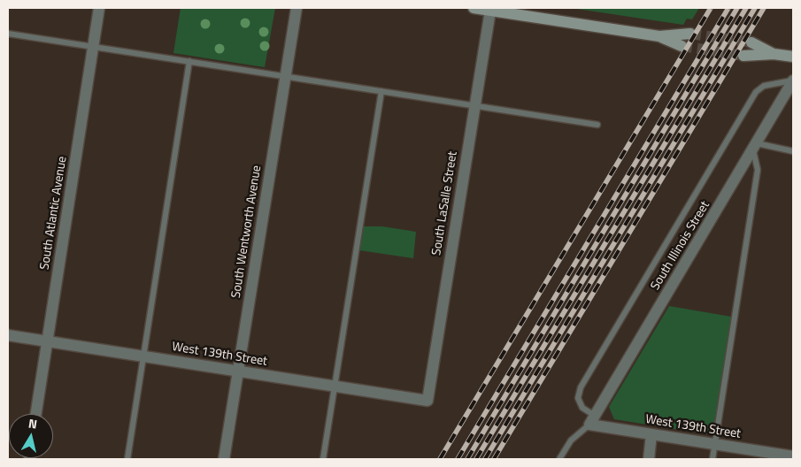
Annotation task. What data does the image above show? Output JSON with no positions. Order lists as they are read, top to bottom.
{
  "streets": {
    "street": [
      "South LaSalle Street",
      "South Atlantic Avenue",
      "South Wentworth Avenue",
      "South Illinois Street",
      "West 139th Street"
    ]
  },
  "crossings": [
    ["South LaSalle Street", "West 139th Street"],
    ["South Atlantic Avenue", "West 139th Street"],
    ["South Wentworth Avenue", "West 139th Street"],
    ["South Illinois Street", "West 139th Street"]
  ],
  "north": "top"
}
